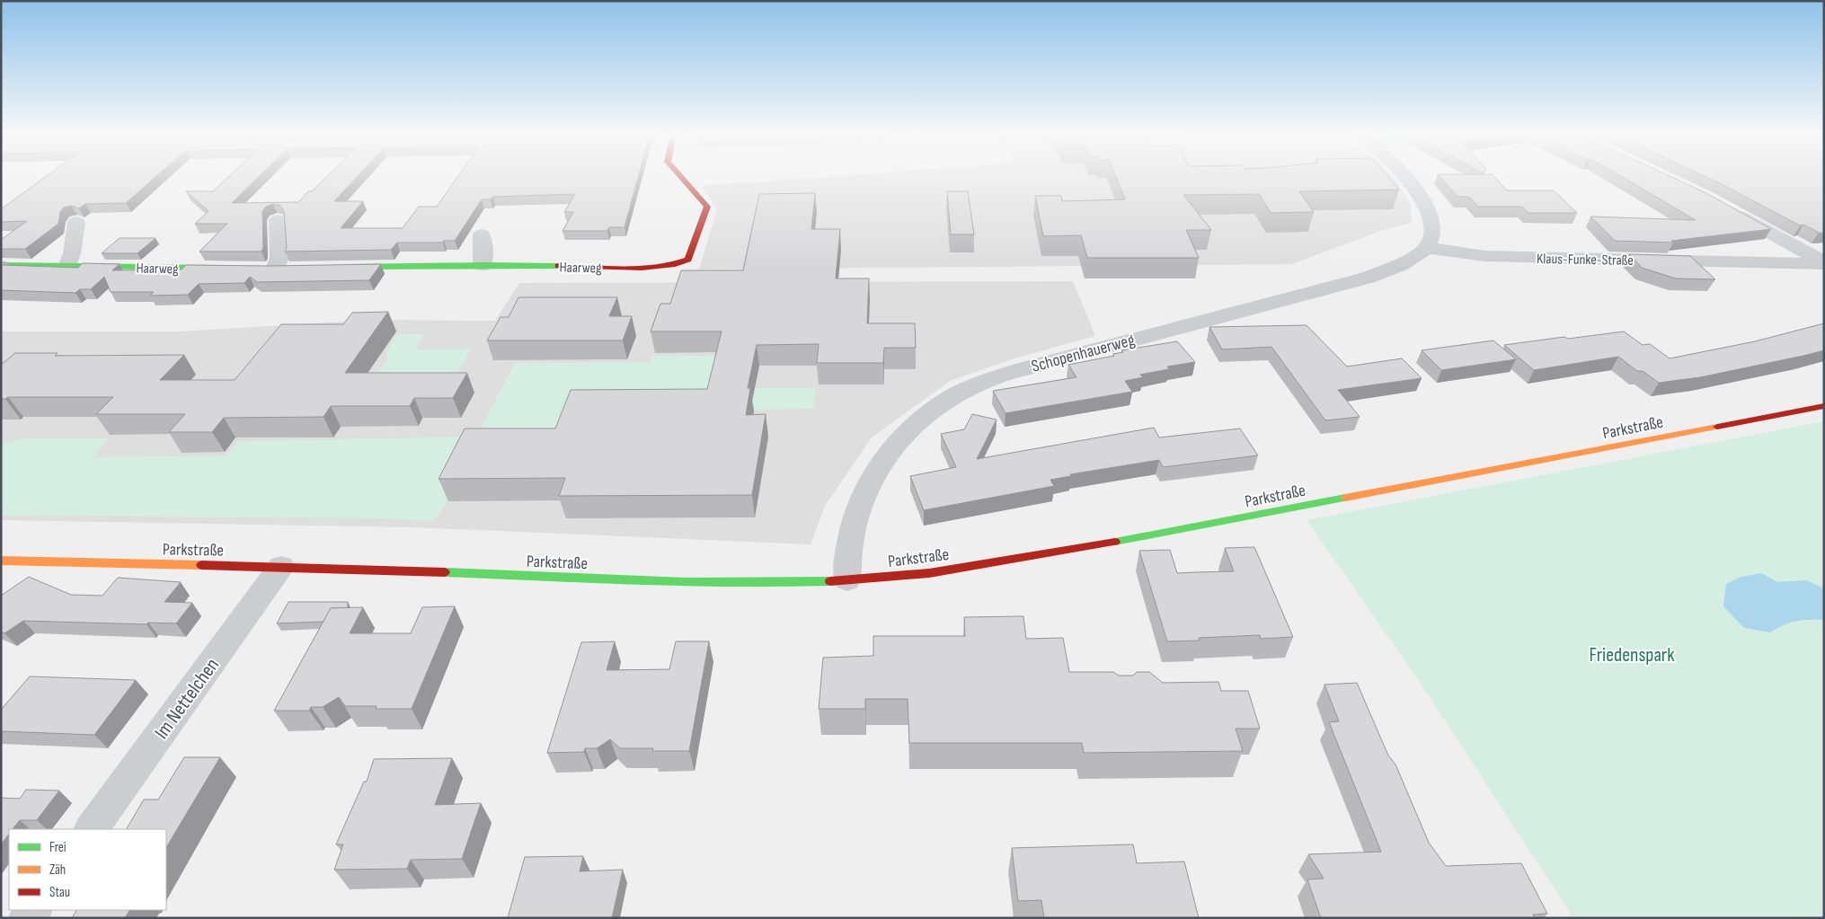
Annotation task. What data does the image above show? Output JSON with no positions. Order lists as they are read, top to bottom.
{
  "streets": {
    "street": [
      "Klaus-Funke-Straße",
      "Haarweg",
      "Schopenhauerweg",
      "Parkstraße",
      "Im Nettelchen"
    ]
  },
  "crossings": [
    ["Klaus-Funke-Straße", "Schopenhauerweg"],
    ["Schopenhauerweg", "Parkstraße"],
    ["Parkstraße", "Im Nettelchen"]
  ],
  "parks": ["Friedenspark"],
  "legend": ["Frei", "Zäh", "Stau"]
}
